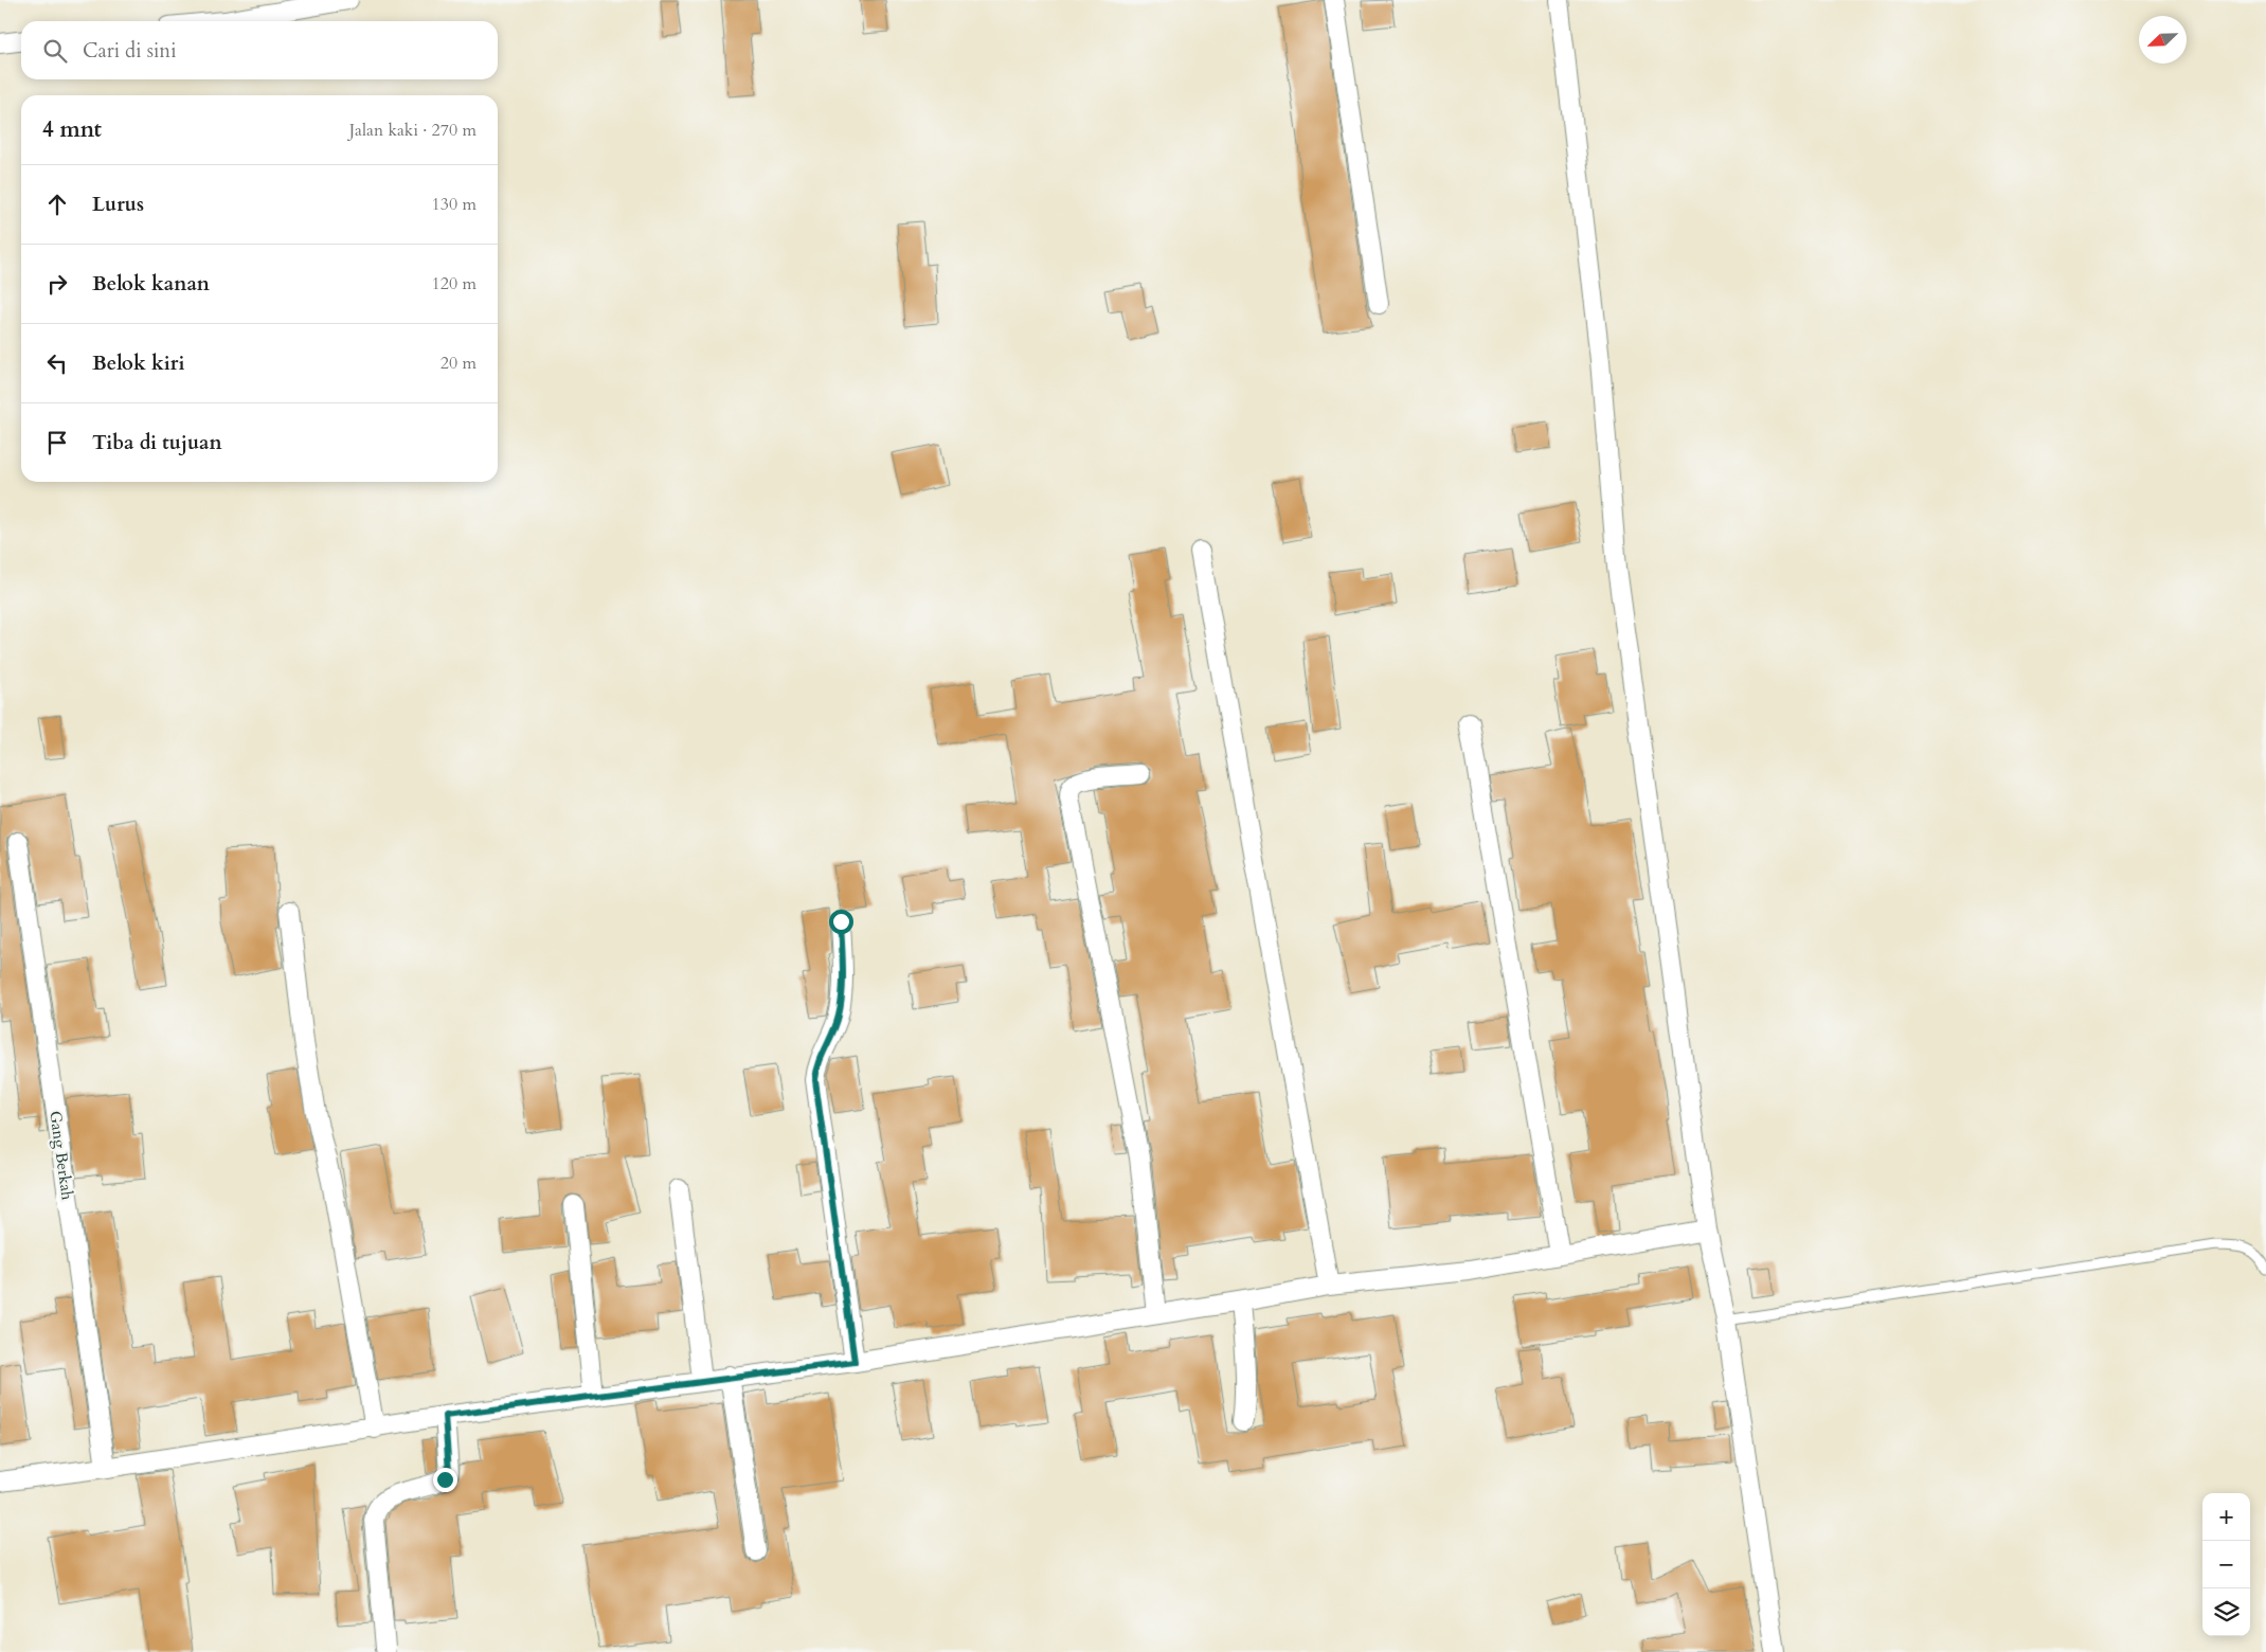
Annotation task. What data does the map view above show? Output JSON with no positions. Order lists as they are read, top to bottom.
{
  "streets": {
    "street": ["Gang Berkah"]
  },
  "north": "bottom left",
  "page": {
    "search": "Cari di sini",
    "heading": ["4 mnt", "Jalan kaki · 270 m"],
    "list": [
      ["Lurus", "130 m"],
      ["Belok kanan", "120 m"],
      ["Belok kiri", "20 m"],
      "Tiba di tujuan"
    ],
    "map_buttons": ["+", "−"]
  }
}
